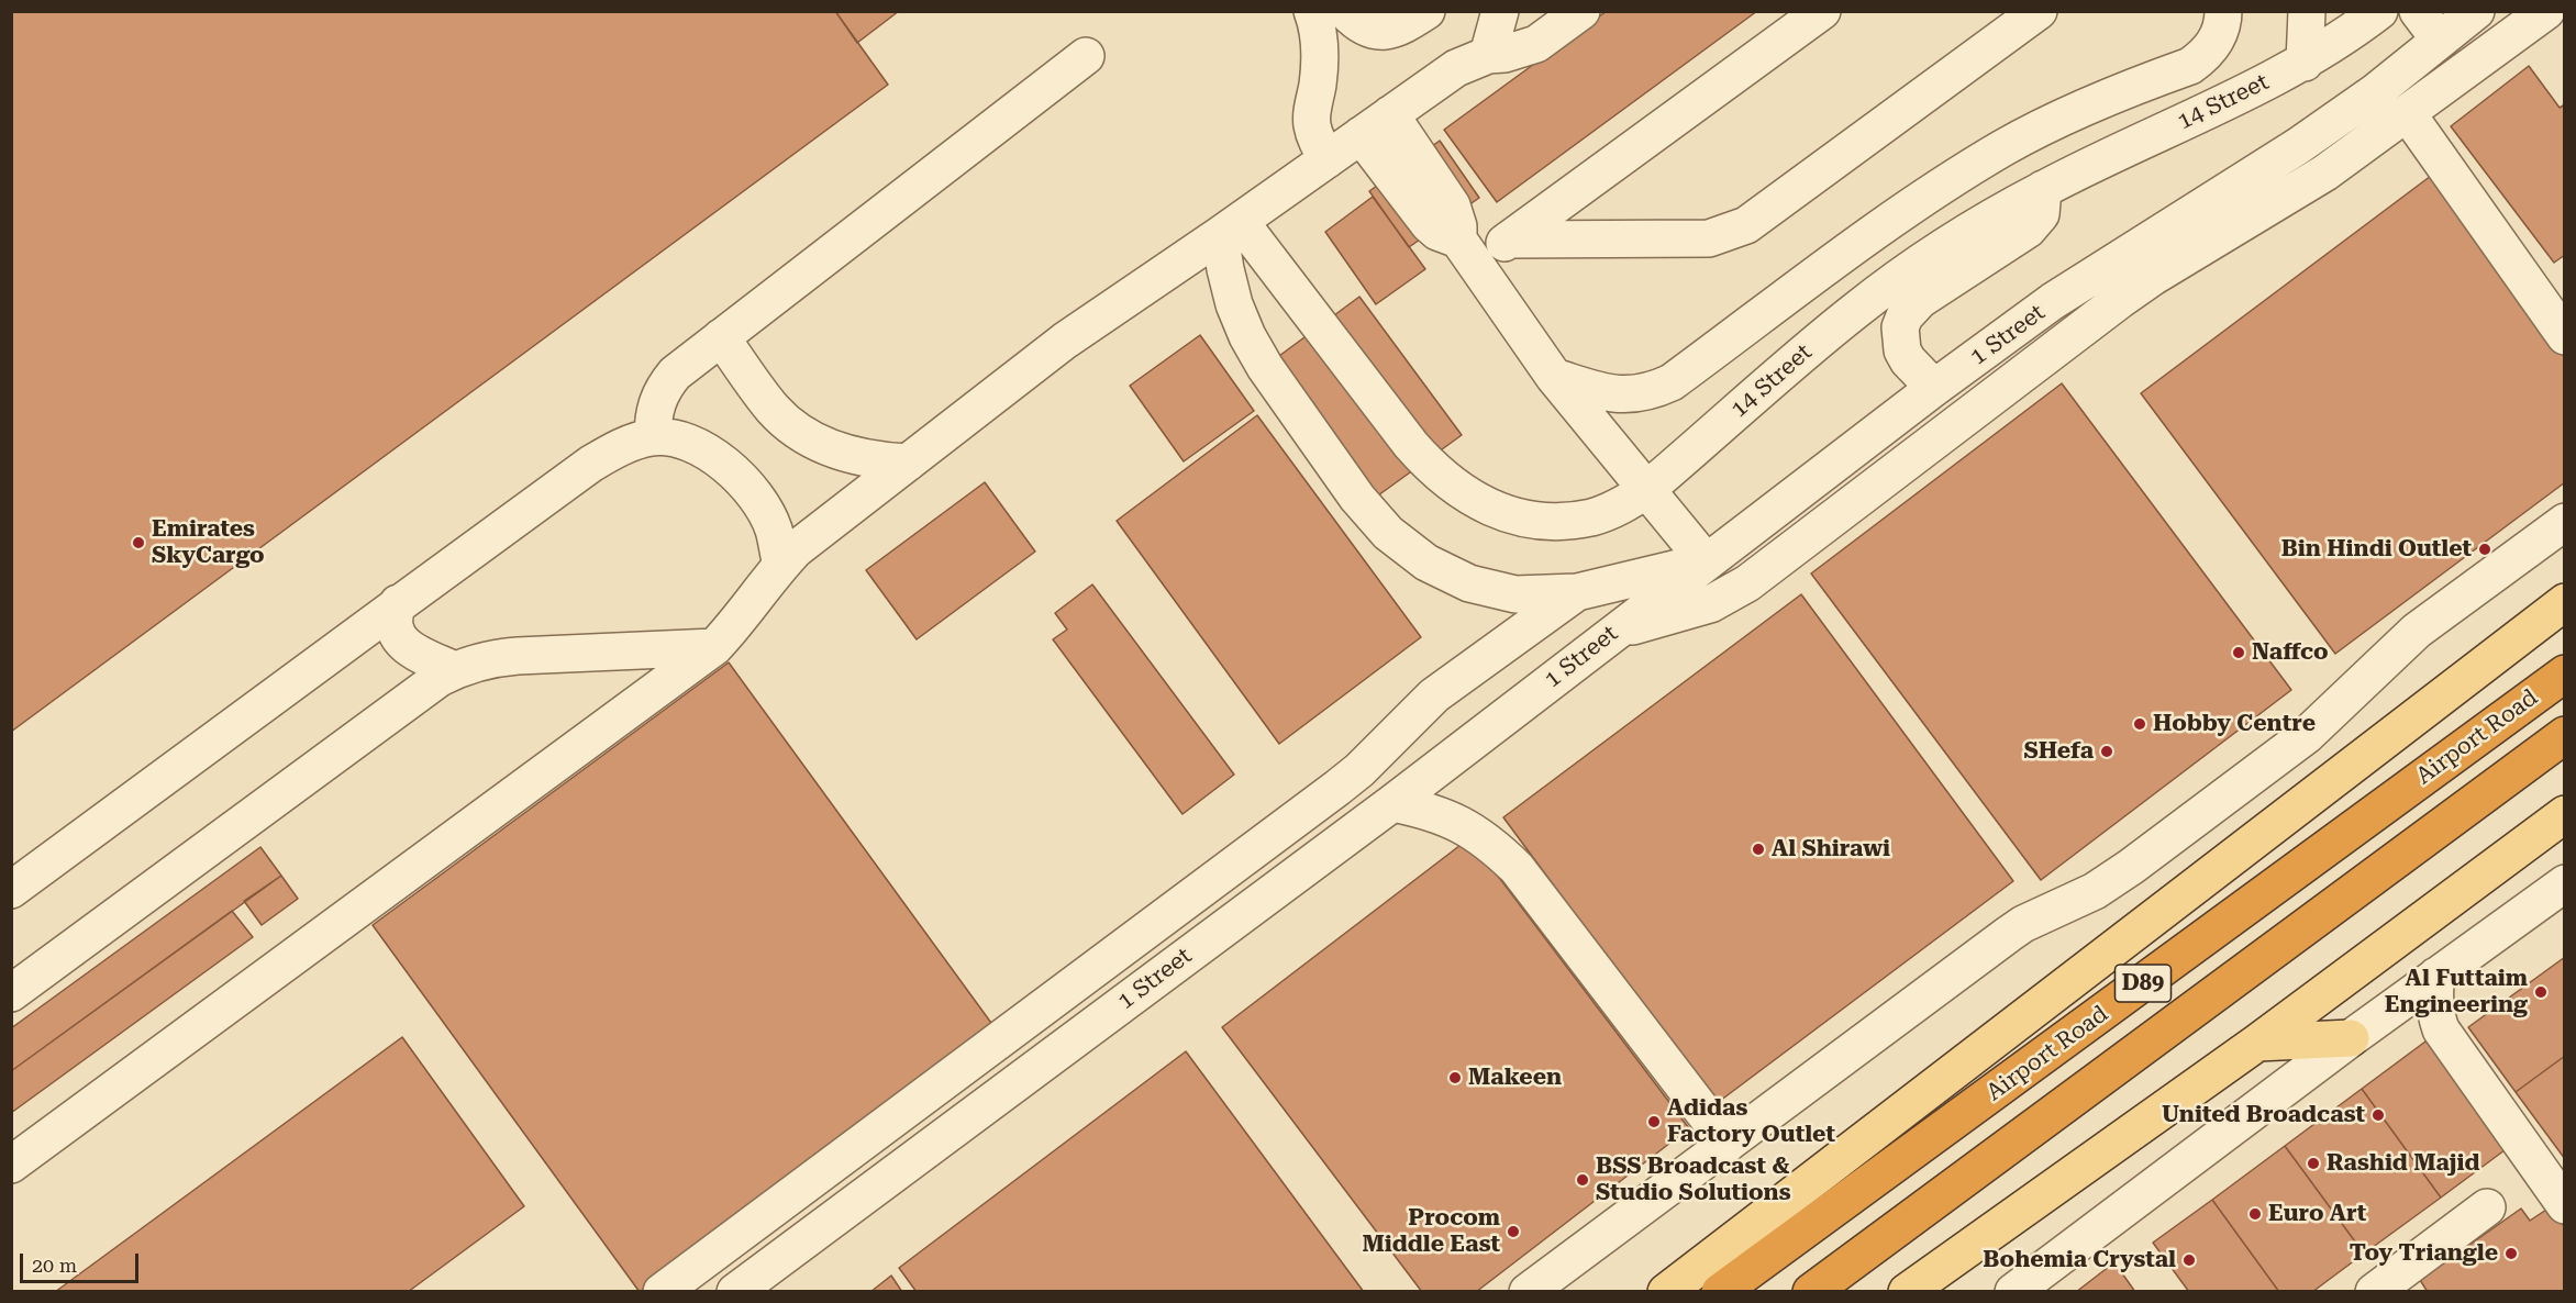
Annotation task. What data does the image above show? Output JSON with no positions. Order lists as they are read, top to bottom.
{
  "streets": {
    "highway": ["Airport Road", "D89"],
    "street": ["14 Street", "1 Street"]
  },
  "places": [
    "Emirates SkyCargo",
    "Bin Hindi Outlet",
    "Naffco",
    "Hobby Centre",
    "SHefa",
    "Al Shirawi",
    "Al Futtaim Engineering",
    "Makeen",
    "United Broadcast",
    "Adidas Factory Outlet",
    "Rashid Majid",
    "BSS Broadcast & Studio Solutions",
    "Euro Art",
    "Procom Middle East",
    "Toy Triangle",
    "Bohemia Crystal"
  ],
  "scale_bar": "20 m"
}
